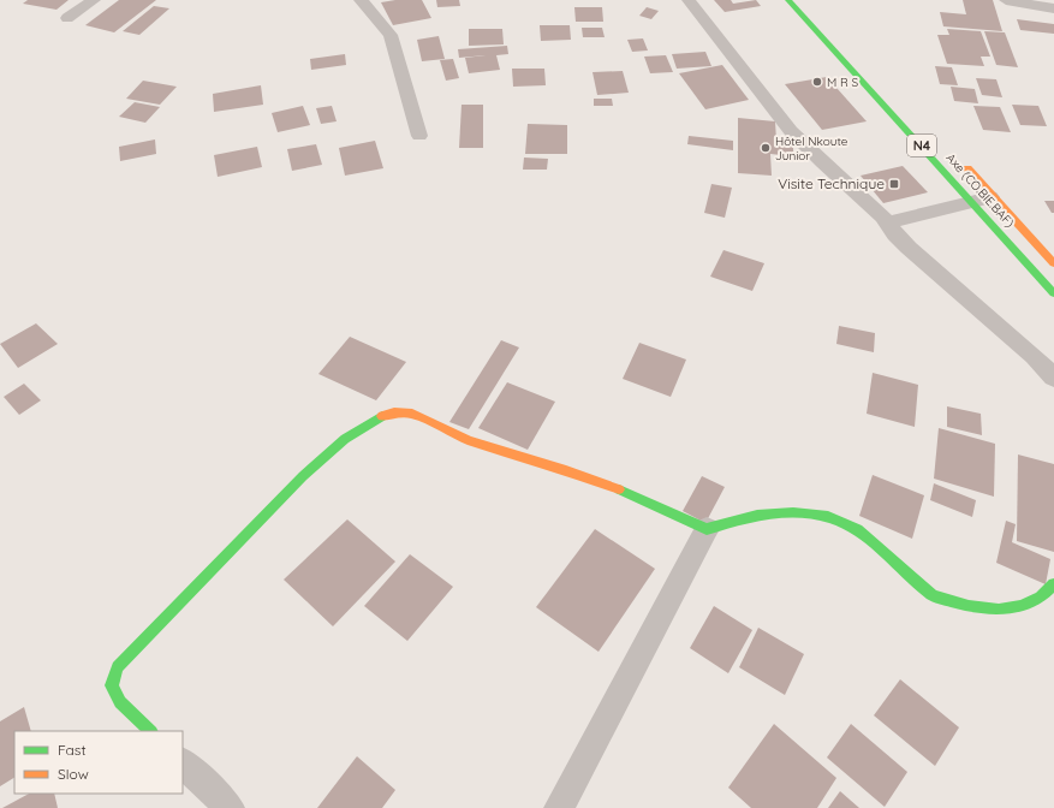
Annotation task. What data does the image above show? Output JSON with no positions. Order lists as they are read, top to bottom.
{
  "streets": {
    "main road": ["N4", "Axe (CO.BIE.BAF)"]
  },
  "places": {
    "other": ["M R S", "Hôtel Nkoute Junior"],
    "transit": ["Visite Technique"]
  },
  "legend": ["Fast", "Slow"]
}
